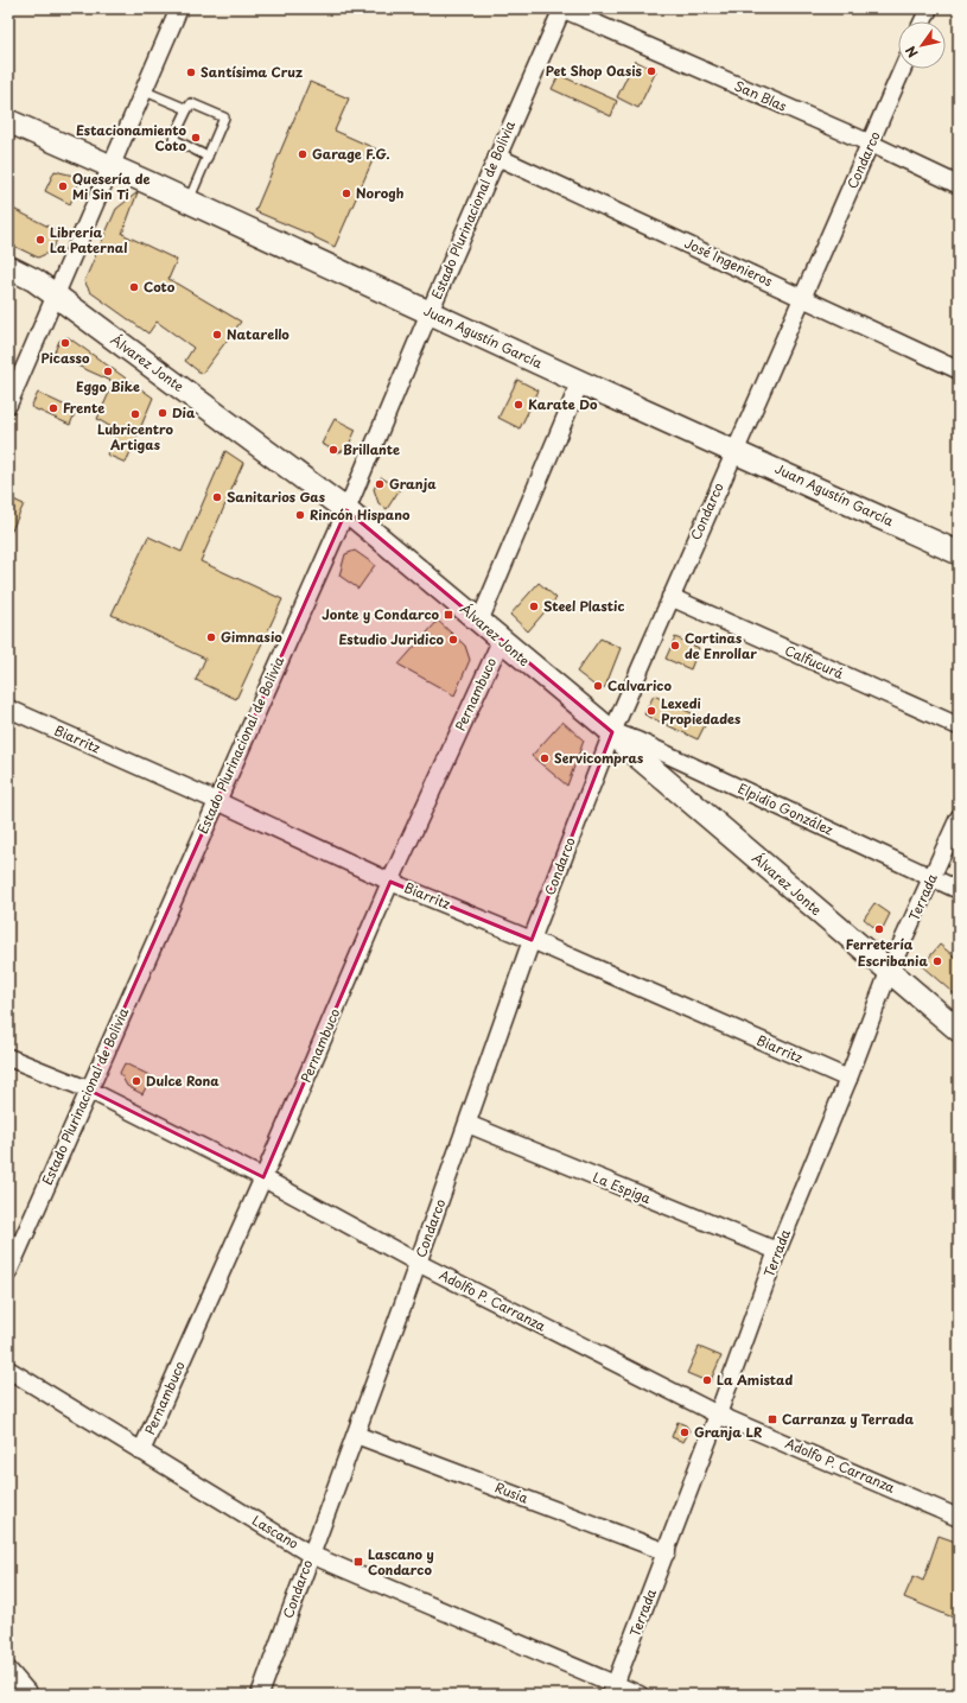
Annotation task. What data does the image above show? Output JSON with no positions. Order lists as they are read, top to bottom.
{
  "streets": {
    "street": [
      "San Blas",
      "Condarco",
      "Estado Plurinacional de Bolivia",
      "José Ingenieros",
      "Juan Agustín García",
      "Álvarez Jonte",
      "Calfucurá",
      "Pernambuco",
      "Biarritz",
      "Elpidio González",
      "Terrada",
      "La Espiga",
      "Adolfo P. Carranza",
      "Rusia",
      "Lascano"
    ]
  },
  "crossings": [
    ["San Blas", "Condarco"],
    ["San Blas", "Estado Plurinacional de Bolivia"],
    ["Condarco", "José Ingenieros"],
    ["Condarco", "Juan Agustín García"],
    ["Condarco", "Álvarez Jonte"],
    ["Condarco", "Calfucurá"],
    ["Condarco", "Biarritz"],
    ["Condarco", "Elpidio González"],
    ["Condarco", "La Espiga"],
    ["Condarco", "Adolfo P. Carranza"],
    ["Condarco", "Rusia"],
    ["Condarco", "Lascano"],
    ["Estado Plurinacional de Bolivia", "José Ingenieros"],
    ["Estado Plurinacional de Bolivia", "Juan Agustín García"],
    ["Estado Plurinacional de Bolivia", "Álvarez Jonte"],
    ["Estado Plurinacional de Bolivia", "Biarritz"],
    ["Estado Plurinacional de Bolivia", "Adolfo P. Carranza"],
    ["Álvarez Jonte", "Pernambuco"],
    ["Álvarez Jonte", "Elpidio González"],
    ["Álvarez Jonte", "Terrada"],
    ["Pernambuco", "Biarritz"],
    ["Pernambuco", "Adolfo P. Carranza"],
    ["Pernambuco", "Lascano"],
    ["Biarritz", "Terrada"],
    ["Elpidio González", "Terrada"],
    ["Terrada", "La Espiga"],
    ["Terrada", "Adolfo P. Carranza"],
    ["Terrada", "Rusia"],
    ["Terrada", "Lascano"]
  ],
  "places": {
    "other": [
      "Pet Shop Oasis",
      "Santísima Cruz",
      "Estacionamiento Coto",
      "Garage F.G.",
      "Quesería de Mi Sin Ti",
      "Norogh",
      "Librería La Paternal",
      "Coto",
      "Natarello",
      "Picasso",
      "Eggo Bike",
      "Karate Do",
      "Frente",
      "Dia",
      "Lubricentro Artigas",
      "Brillante",
      "Granja",
      "Sanitarios Gas",
      "Rincón Hispano",
      "Steel Plastic",
      "Gimnasio",
      "Estudio Juridico",
      "Cortinas de Enrollar",
      "Calvarico",
      "Lexedi Propiedades",
      "Servicompras",
      "Ferretería",
      "Escribania",
      "Dulce Rona",
      "La Amistad",
      "Granja LR"
    ],
    "transit": ["Jonte y Condarco", "Carranza y Terrada", "Lascano y Condarco"]
  },
  "north": "bottom left"
}
